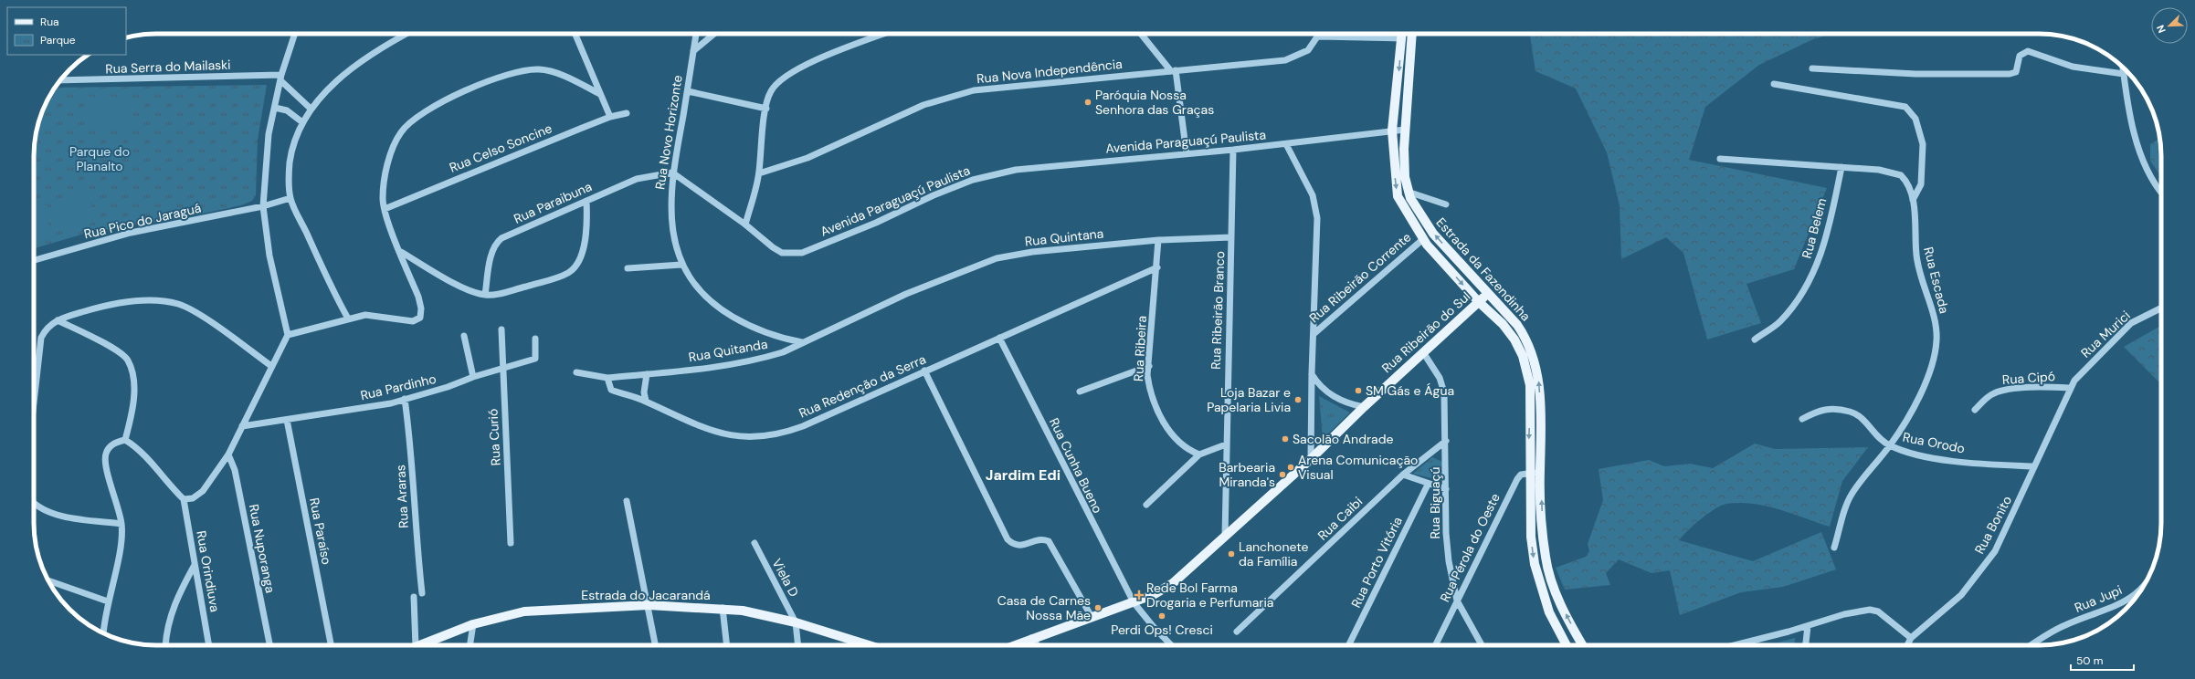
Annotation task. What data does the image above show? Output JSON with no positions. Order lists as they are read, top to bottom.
{
  "streets": {
    "main road": ["Estrada da Fazendinha", "Rua Ribeirão do Sul", "Estrada do Jacarandá"],
    "street": [
      "Rua Serra do Mailaski",
      "Rua Nova Independência",
      "Rua Novo Horizonte",
      "Avenida Paraguaçú Paulista",
      "Rua Celso Soncine",
      "Rua Paraibuna",
      "Rua Pico do Jaraguá",
      "Rua Belem",
      "Rua Quintana",
      "Rua Ribeirão Corrente",
      "Rua Escada",
      "Rua Ribeirão Branco",
      "Rua Murici",
      "Rua Ribeira",
      "Rua Quitanda",
      "Rua Cipó",
      "Rua Redenção da Serra",
      "Rua Pardinho",
      "Rua Curió",
      "Rua Orodo",
      "Rua Cunha Bueno",
      "Rua Araras",
      "Rua Biguaçú",
      "Rua Caibi",
      "Rua Bonito",
      "Rua Paraíso",
      "Rua Pérola do Oeste",
      "Rua Nuporanga",
      "Rua Porto Vitória",
      "Rua Orindiuva",
      "Viela D",
      "Rua Jupi"
    ]
  },
  "crossings": [
    ["Rua Novo Horizonte", "Avenida Paraguaçú Paulista"],
    ["Rua Novo Horizonte", "Rua Paraibuna"],
    ["Rua Novo Horizonte", "Rua Quitanda"],
    ["Avenida Paraguaçú Paulista", "Rua Paraibuna"],
    ["Avenida Paraguaçú Paulista", "Estrada da Fazendinha"],
    ["Avenida Paraguaçú Paulista", "Rua Ribeirão Branco"],
    ["Rua Belem", "Rua Escada"],
    ["Rua Quintana", "Rua Ribeirão Branco"],
    ["Rua Quintana", "Rua Ribeira"],
    ["Rua Quintana", "Rua Quitanda"],
    ["Estrada da Fazendinha", "Rua Ribeirão Corrente"],
    ["Estrada da Fazendinha", "Rua Ribeirão do Sul"],
    ["Estrada da Fazendinha", "Rua Pérola do Oeste"],
    ["Rua Escada", "Rua Orodo"],
    ["Rua Ribeirão Branco", "Rua Ribeirão do Sul"],
    ["Rua Ribeirão do Sul", "Rua Cunha Bueno"],
    ["Rua Ribeirão do Sul", "Rua Biguaçú"],
    ["Rua Murici", "Rua Cipó"],
    ["Rua Murici", "Rua Bonito"],
    ["Rua Ribeira", "Rua Redenção da Serra"],
    ["Rua Quitanda", "Rua Redenção da Serra"],
    ["Rua Cipó", "Rua Bonito"],
    ["Rua Redenção da Serra", "Rua Cunha Bueno"],
    ["Rua Pardinho", "Rua Curió"],
    ["Rua Pardinho", "Rua Araras"],
    ["Rua Pardinho", "Rua Paraíso"],
    ["Rua Orodo", "Rua Bonito"],
    ["Rua Biguaçú", "Rua Caibi"],
    ["Rua Biguaçú", "Rua Pérola do Oeste"],
    ["Viela D", "Estrada do Jacarandá"]
  ],
  "districts": ["Jardim Edi"],
  "parks": ["Parque do Planalto"],
  "places": {
    "other": [
      "Paróquia Nossa Senhora das Graças",
      "SM Gás e Água",
      "Loja Bazar e Papelaria Livia",
      "Sacolão Andrade",
      "Arena Comunicação Visual",
      "Barbearia Miranda's",
      "Lanchonete da Família",
      "Casa de Carnes Nossa Mãe",
      "Perdi Ops! Cresci"
    ],
    "health": ["Rede Bol Farma Drogaria e Perfumaria"]
  },
  "legend": ["Rua", "Parque"],
  "scale_bar": "50 m",
  "north": "bottom left"
}
